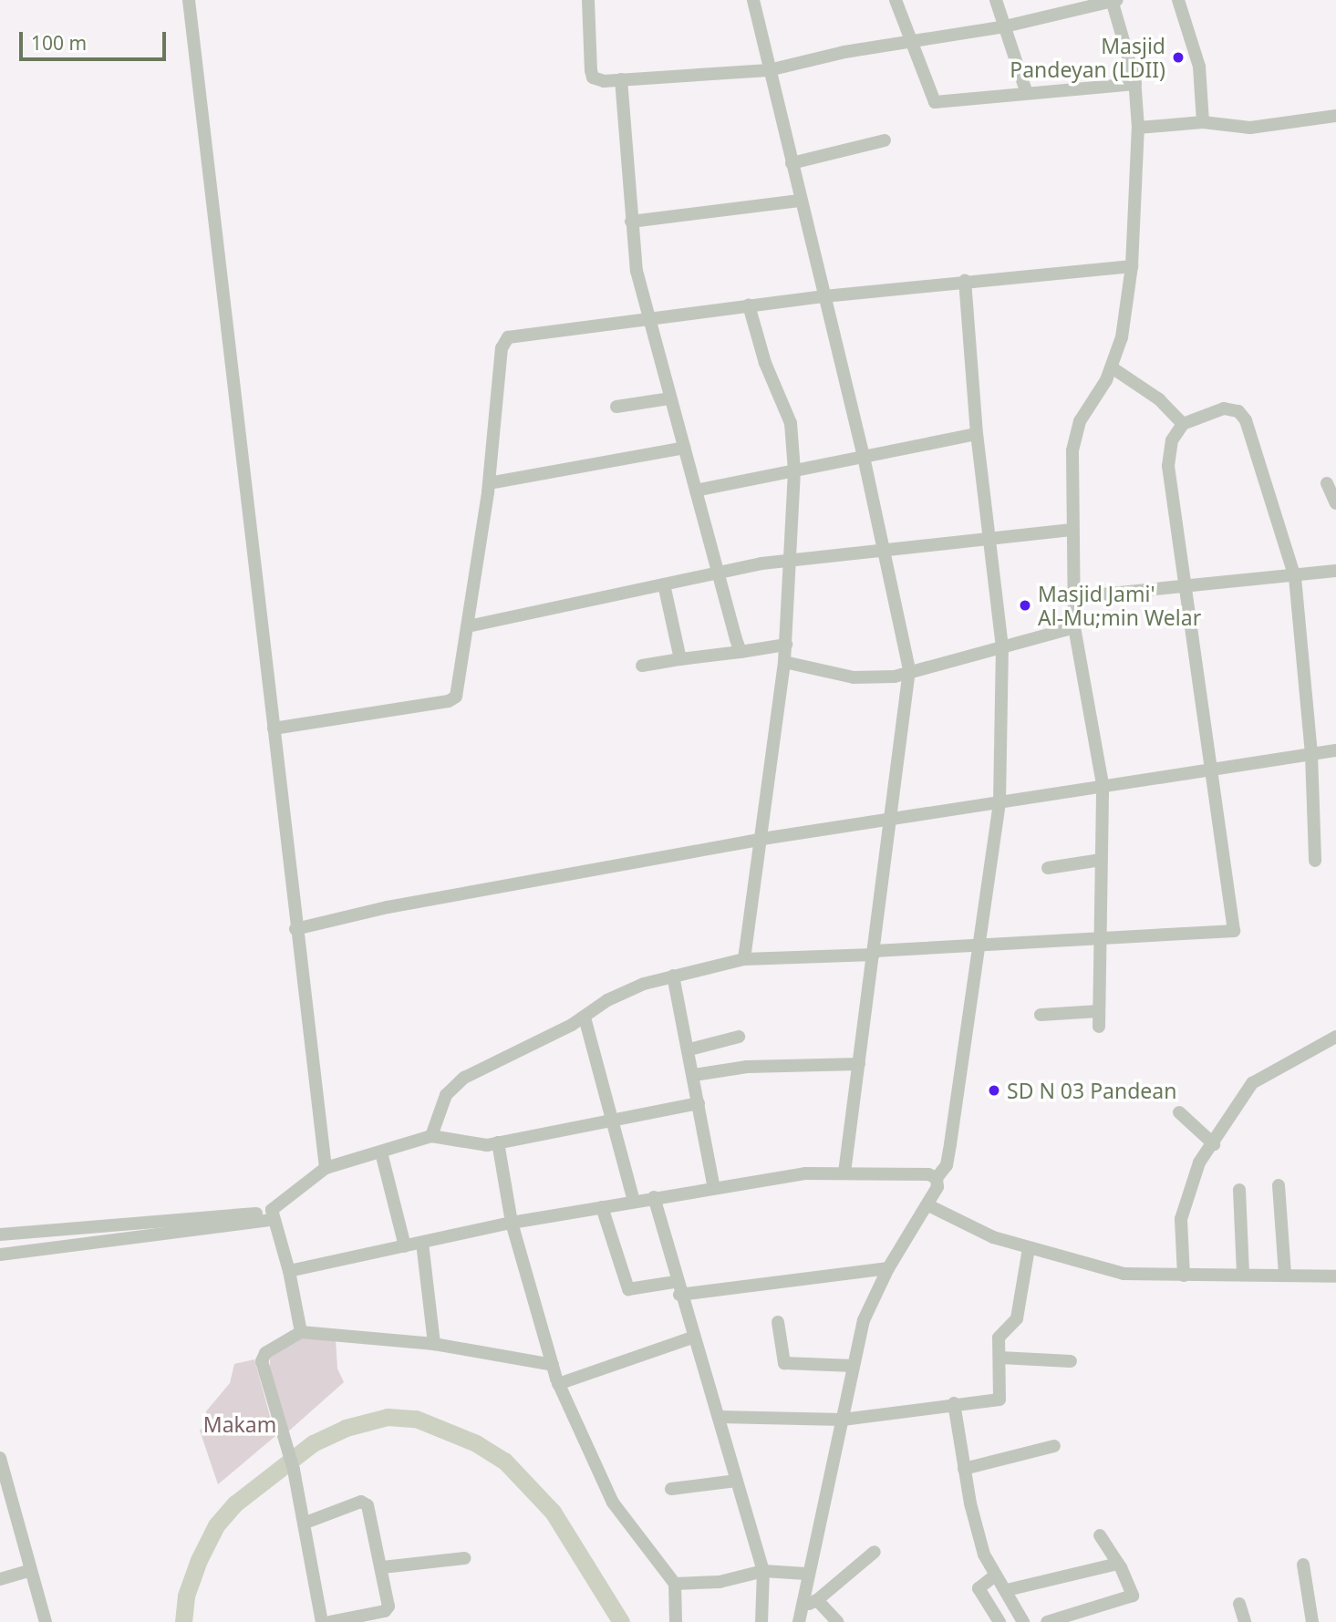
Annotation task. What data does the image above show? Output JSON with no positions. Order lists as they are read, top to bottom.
{
  "parks": ["Makam"],
  "places": ["Masjid Pandeyan (LDII)", "Masjid Jami' Al-Mu;min Welar", "SD N 03 Pandean"],
  "scale_bar": "100 m"
}
